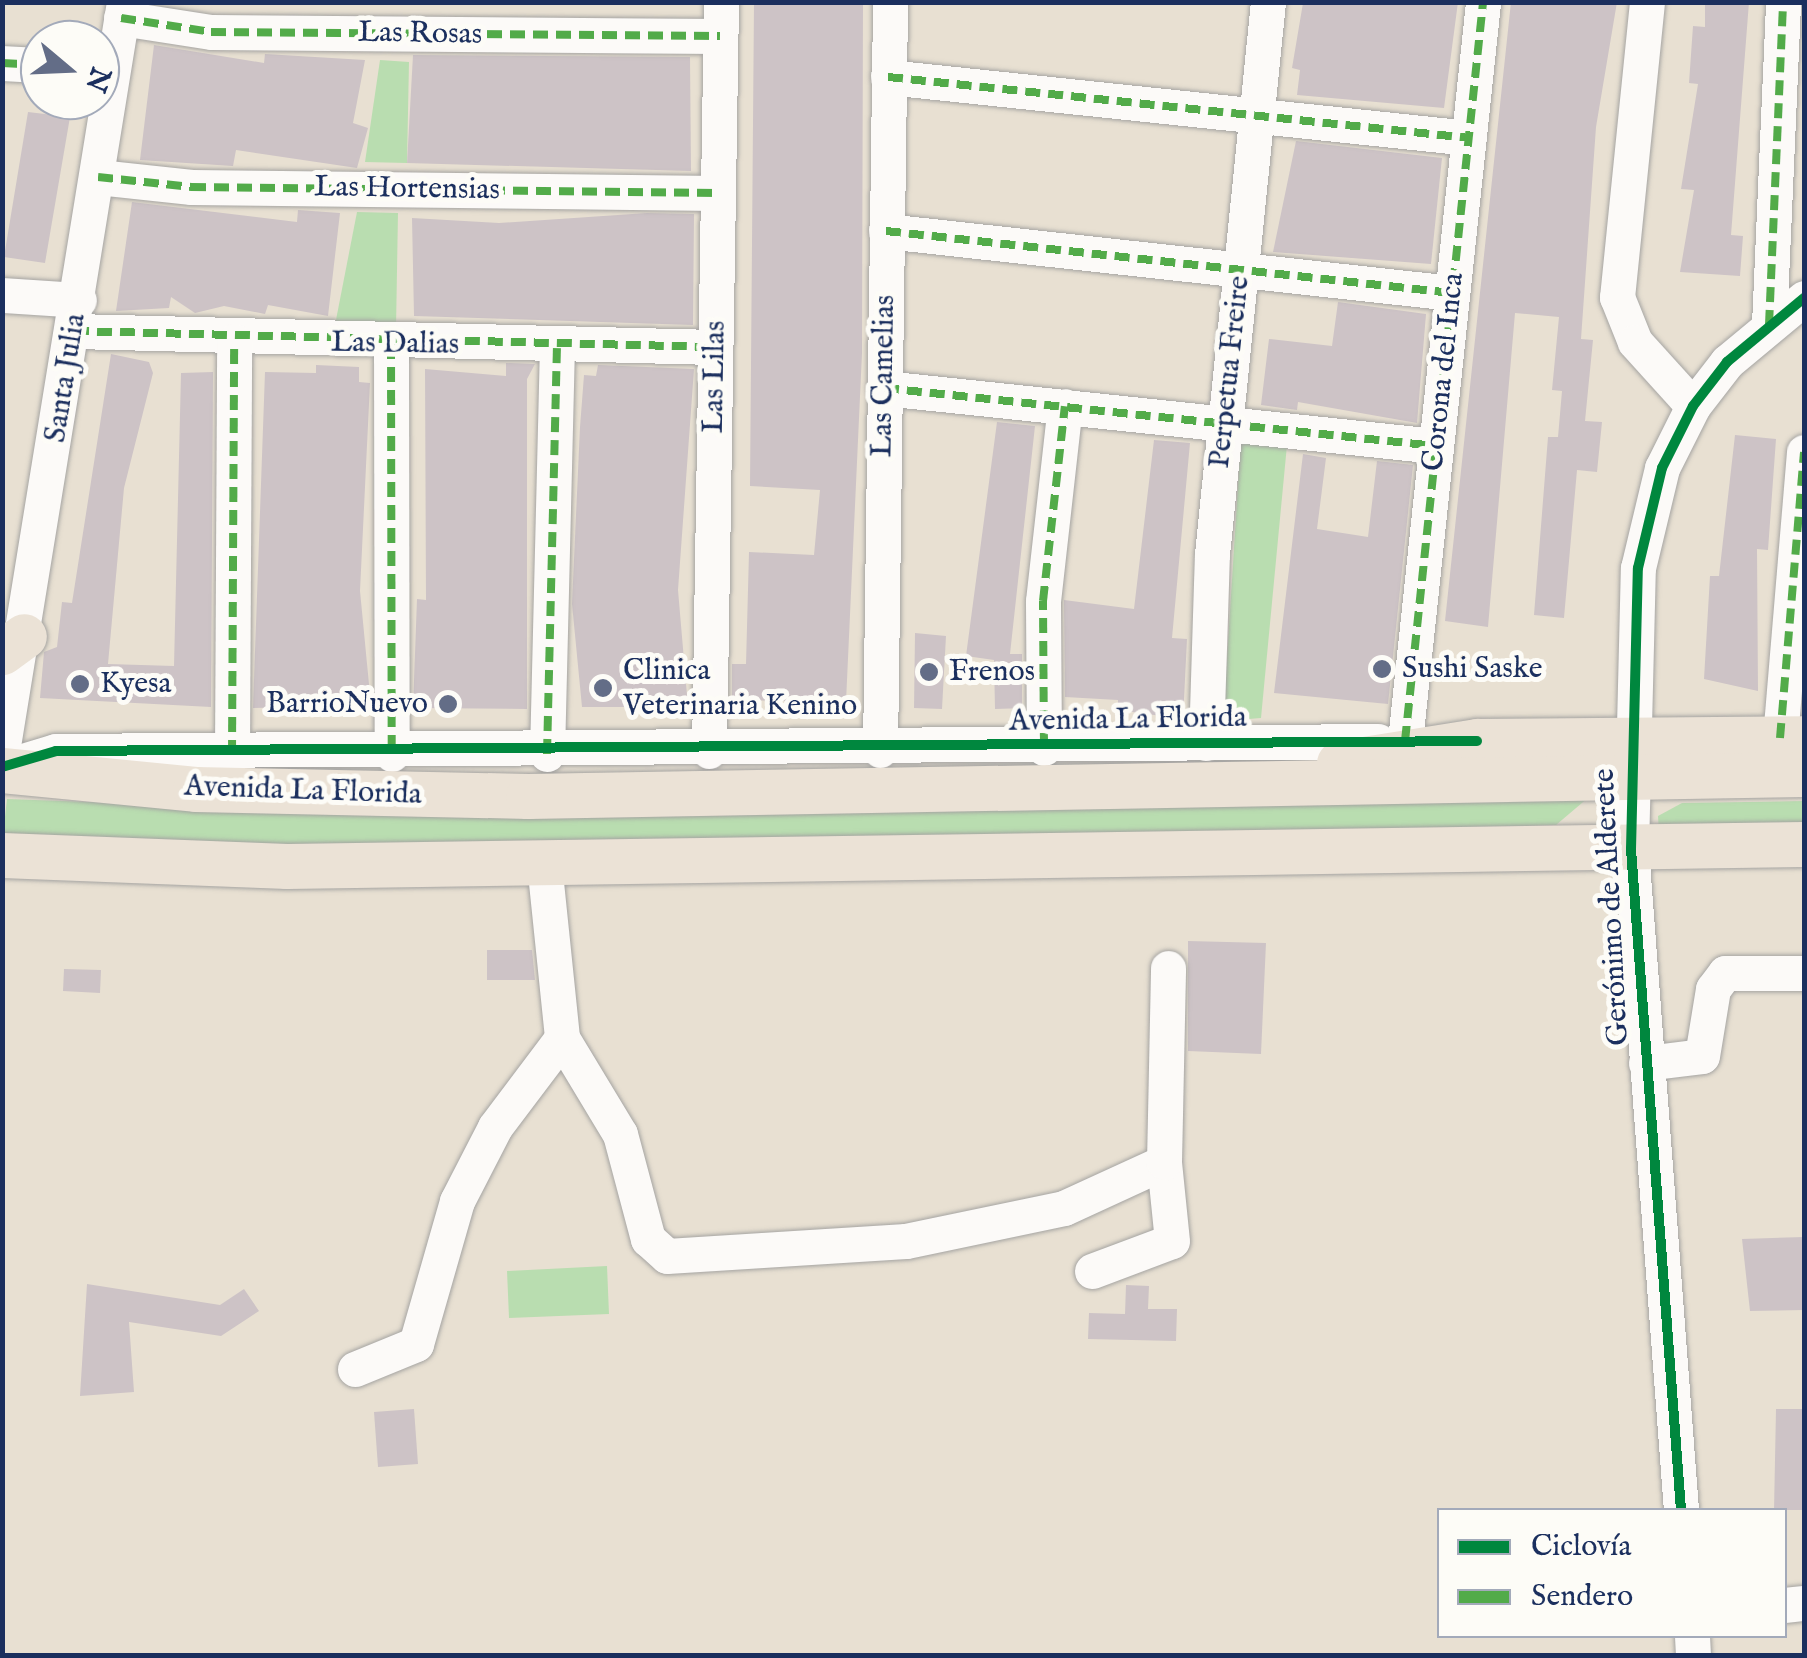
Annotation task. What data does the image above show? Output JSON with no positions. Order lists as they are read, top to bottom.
{
  "streets": {
    "main road": ["Avenida La Florida"],
    "street": [
      "Las Rosas",
      "Las Hortensias",
      "Las Dalias",
      "Perpetua Freire",
      "Corona del Inca",
      "Las Camelias",
      "Las Lilas",
      "Santa Julia",
      "Gerónimo de Alderete"
    ]
  },
  "crossings": [
    ["Las Rosas", "Las Lilas"],
    ["Las Hortensias", "Las Lilas"],
    ["Las Hortensias", "Santa Julia"],
    ["Las Dalias", "Las Lilas"],
    ["Las Dalias", "Santa Julia"],
    ["Perpetua Freire", "Avenida La Florida"],
    ["Corona del Inca", "Avenida La Florida"],
    ["Las Camelias", "Avenida La Florida"],
    ["Las Lilas", "Avenida La Florida"],
    ["Avenida La Florida", "Gerónimo de Alderete"]
  ],
  "places": [
    "Sushi Saske",
    "Frenos",
    "Kyesa",
    "Clinica Veterinaria Kenino",
    "BarrioNuevo"
  ],
  "legend": ["Ciclovía", "Sendero"],
  "north": "right"
}
